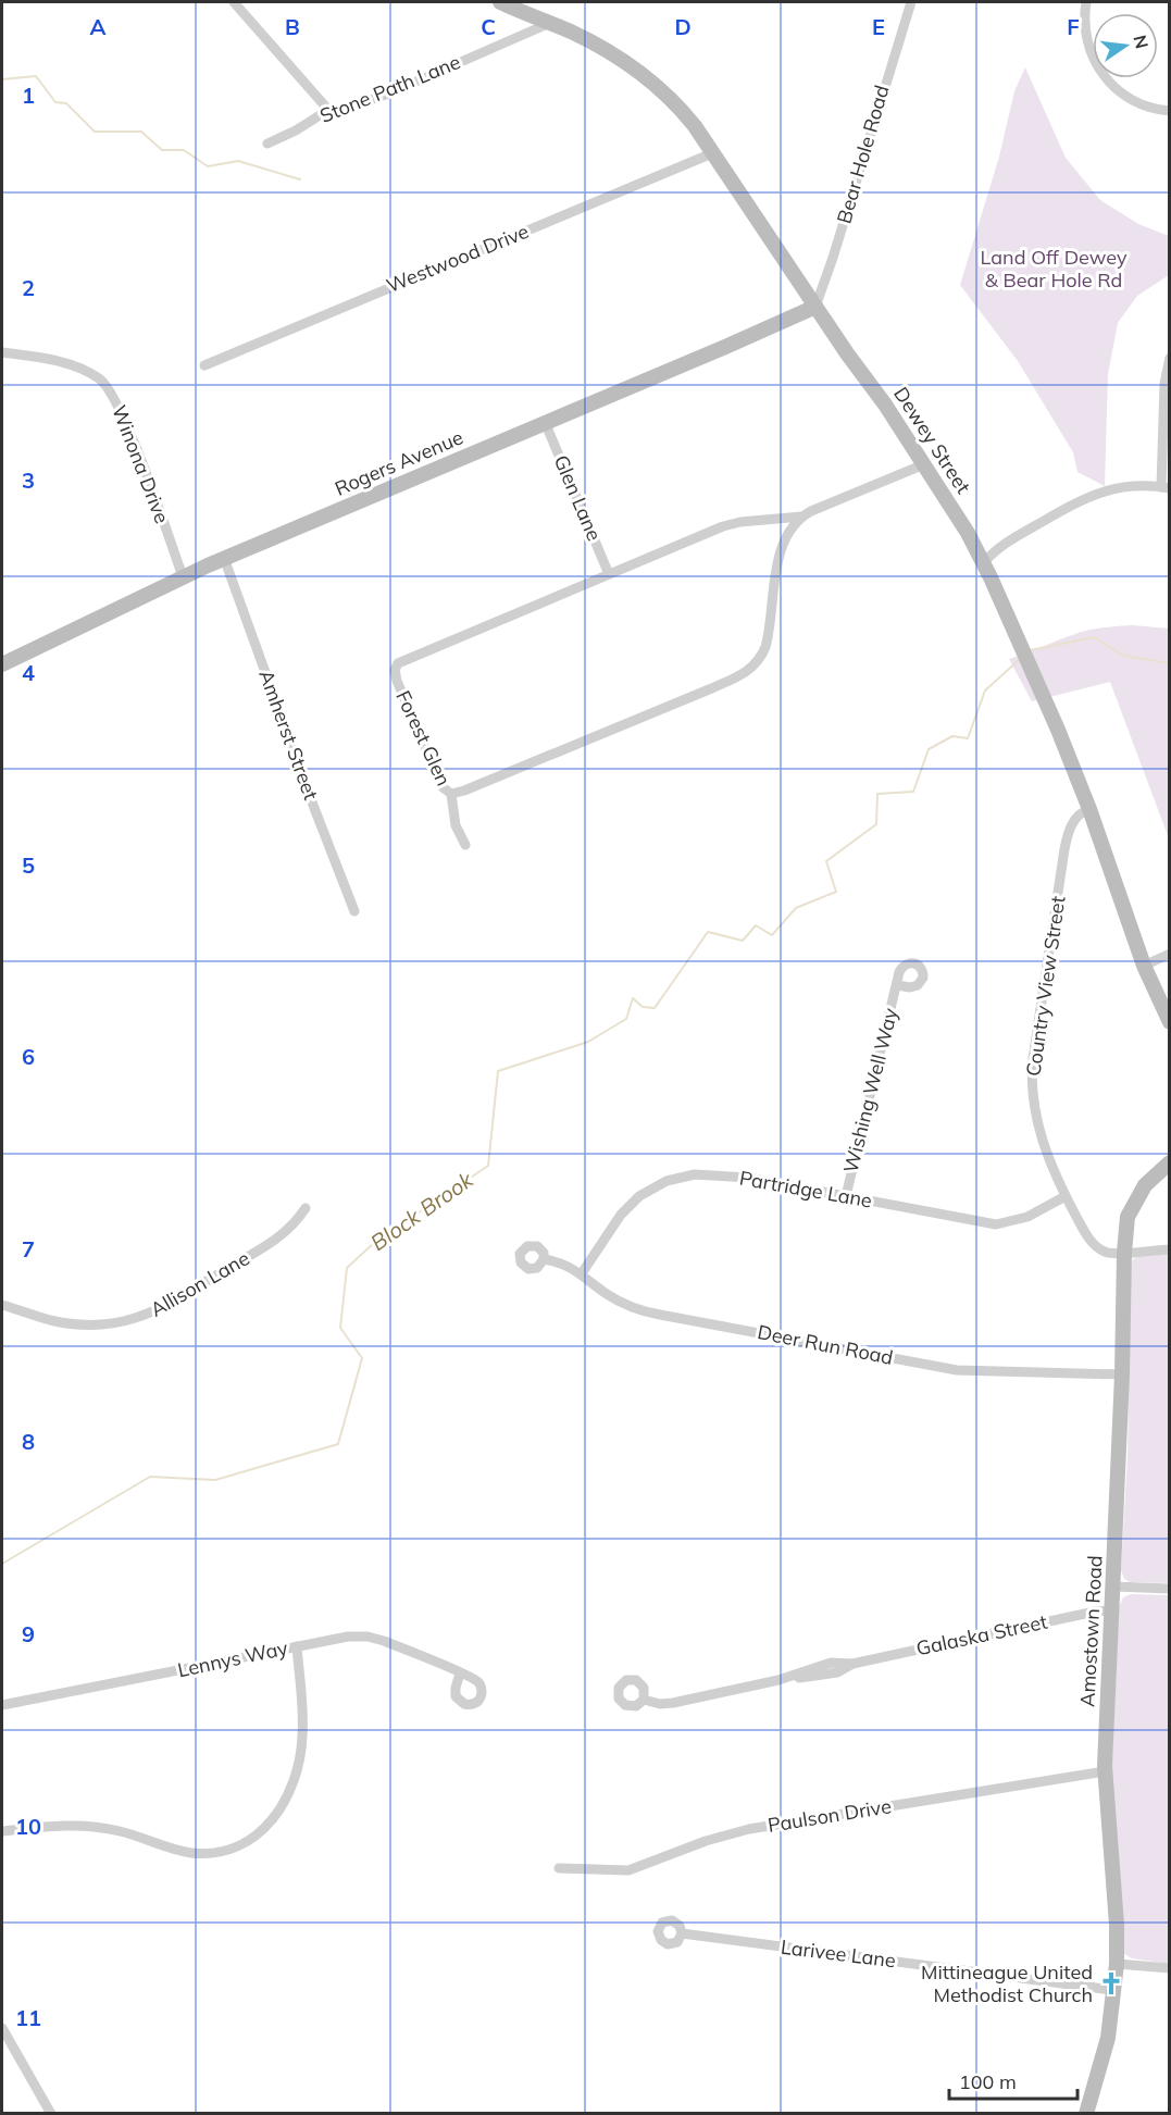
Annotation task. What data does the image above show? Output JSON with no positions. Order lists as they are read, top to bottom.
{
  "streets": {
    "main road": ["Dewey Street", "Rogers Avenue", "Amostown Road"],
    "street": [
      "Stone Path Lane",
      "Bear Hole Road",
      "Westwood Drive",
      "Winona Drive",
      "Glen Lane",
      "Amherst Street",
      "Forest Glen",
      "Country View Street",
      "Wishing Well Way",
      "Partridge Lane",
      "Allison Lane",
      "Deer Run Road",
      "Galaska Street",
      "Lennys Way",
      "Paulson Drive",
      "Larivee Lane"
    ]
  },
  "crossings": [
    ["Stone Path Lane", "Dewey Street"],
    ["Bear Hole Road", "Dewey Street"],
    ["Bear Hole Road", "Rogers Avenue"],
    ["Westwood Drive", "Dewey Street"],
    ["Dewey Street", "Rogers Avenue"],
    ["Dewey Street", "Forest Glen"],
    ["Dewey Street", "Country View Street"],
    ["Rogers Avenue", "Winona Drive"],
    ["Rogers Avenue", "Glen Lane"],
    ["Rogers Avenue", "Amherst Street"],
    ["Glen Lane", "Forest Glen"],
    ["Country View Street", "Partridge Lane"],
    ["Country View Street", "Amostown Road"],
    ["Wishing Well Way", "Partridge Lane"],
    ["Partridge Lane", "Deer Run Road"],
    ["Deer Run Road", "Amostown Road"],
    ["Amostown Road", "Galaska Street"],
    ["Amostown Road", "Paulson Drive"],
    ["Amostown Road", "Larivee Lane"]
  ],
  "water": ["Block Brook"],
  "parks": ["Land Off Dewey & Bear Hole Rd"],
  "places": {
    "church": ["Mittineague United Methodist Church"]
  },
  "scale_bar": "100 m",
  "north": "right",
  "grid": {
    "columns": [
      "A",
      "B",
      "C",
      "D",
      "E",
      "F"
    ],
    "rows": [
      "1",
      "2",
      "3",
      "4",
      "5",
      "6",
      "7",
      "8",
      "9",
      "10",
      "11"
    ]
  }
}
